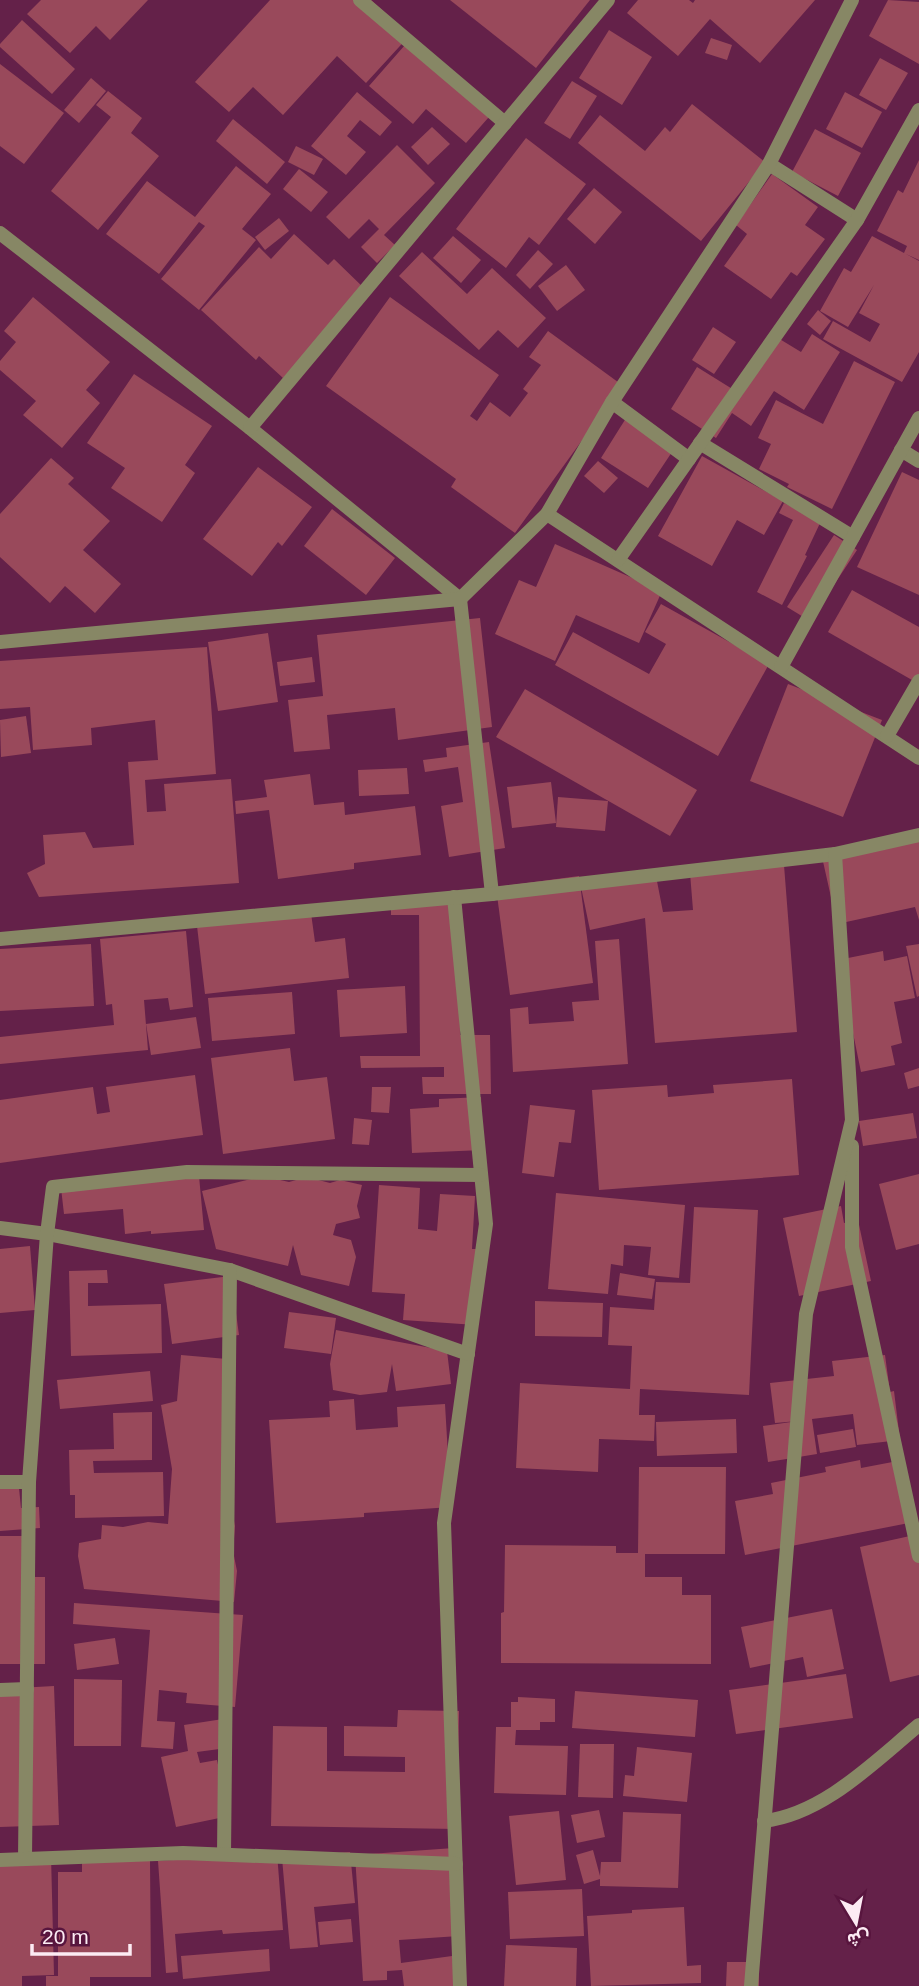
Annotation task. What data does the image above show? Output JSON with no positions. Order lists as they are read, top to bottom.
{
  "scale_bar": "20 m",
  "north": "bottom"
}
